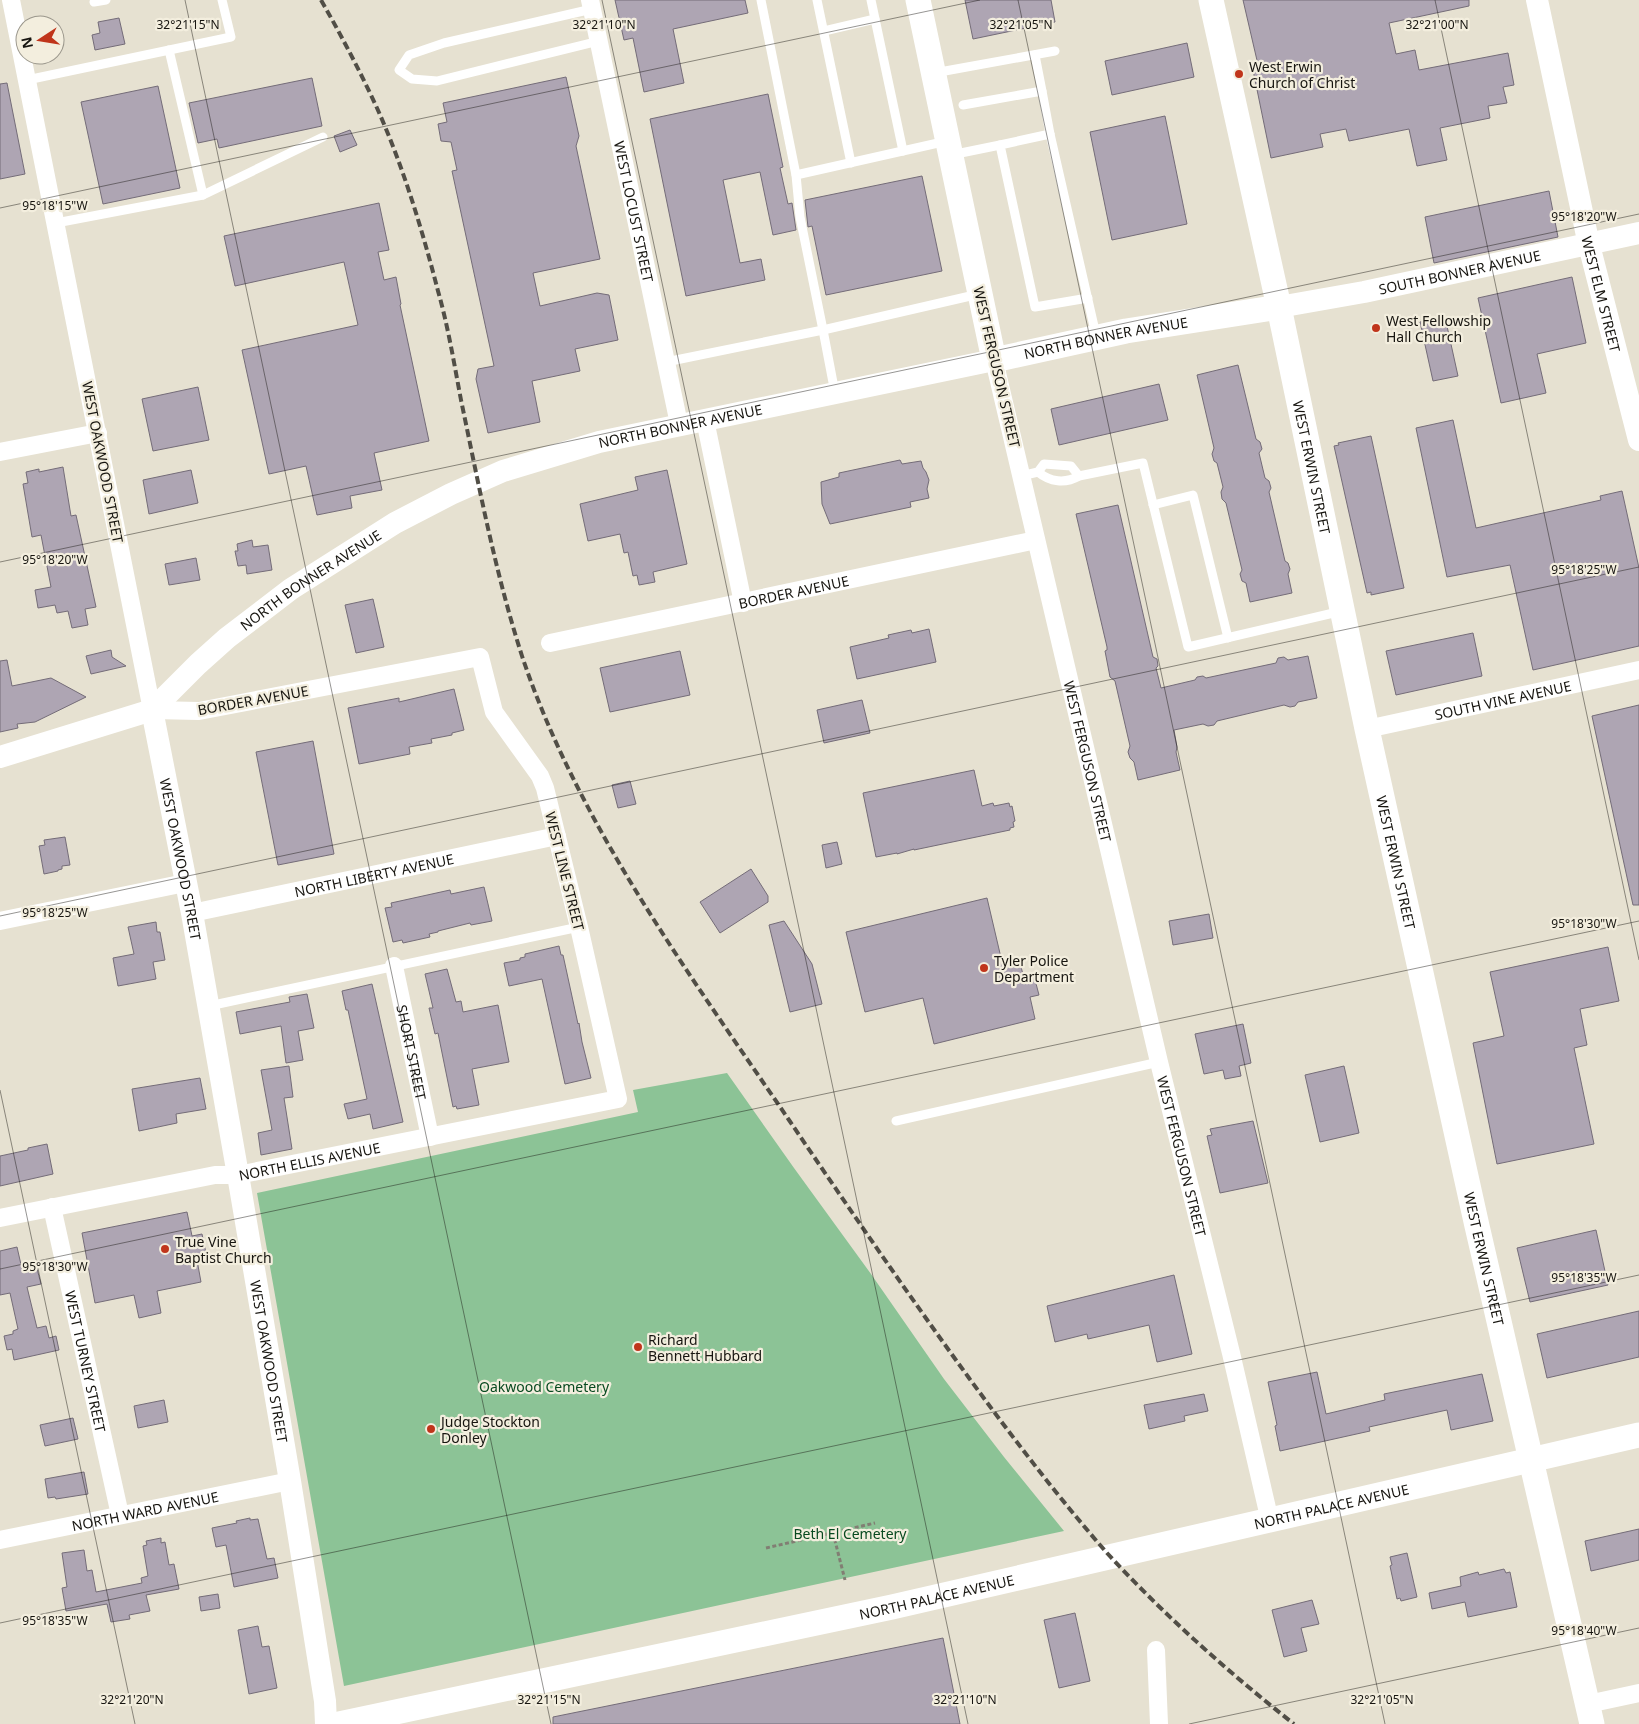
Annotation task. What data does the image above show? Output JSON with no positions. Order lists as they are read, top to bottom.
{
  "streets": {
    "main road": [
      "NORTH BONNER AVENUE",
      "WEST FERGUSON STREET",
      "WEST ERWIN STREET",
      "NORTH PALACE AVENUE"
    ],
    "street": [
      "WEST LOCUST STREET",
      "SOUTH BONNER AVENUE",
      "WEST ELM STREET",
      "WEST OAKWOOD STREET",
      "BORDER AVENUE",
      "SOUTH VINE AVENUE",
      "WEST LINE STREET",
      "NORTH LIBERTY AVENUE",
      "SHORT STREET",
      "NORTH ELLIS AVENUE",
      "WEST TURNEY STREET",
      "NORTH WARD AVENUE"
    ]
  },
  "crossings": [
    ["WEST LOCUST STREET", "NORTH BONNER AVENUE"],
    ["SOUTH BONNER AVENUE", "WEST ELM STREET"],
    ["SOUTH BONNER AVENUE", "NORTH BONNER AVENUE"],
    ["SOUTH BONNER AVENUE", "WEST ERWIN STREET"],
    ["NORTH BONNER AVENUE", "WEST FERGUSON STREET"],
    ["NORTH BONNER AVENUE", "WEST OAKWOOD STREET"],
    ["NORTH BONNER AVENUE", "WEST ERWIN STREET"],
    ["NORTH BONNER AVENUE", "BORDER AVENUE"],
    ["WEST FERGUSON STREET", "BORDER AVENUE"],
    ["WEST FERGUSON STREET", "NORTH PALACE AVENUE"],
    ["WEST OAKWOOD STREET", "BORDER AVENUE"],
    ["WEST OAKWOOD STREET", "NORTH LIBERTY AVENUE"],
    ["WEST OAKWOOD STREET", "NORTH ELLIS AVENUE"],
    ["WEST OAKWOOD STREET", "NORTH WARD AVENUE"],
    ["WEST ERWIN STREET", "SOUTH VINE AVENUE"],
    ["WEST ERWIN STREET", "NORTH PALACE AVENUE"],
    ["BORDER AVENUE", "WEST LINE STREET"],
    ["WEST LINE STREET", "NORTH LIBERTY AVENUE"],
    ["WEST LINE STREET", "NORTH ELLIS AVENUE"],
    ["SHORT STREET", "NORTH ELLIS AVENUE"],
    ["NORTH ELLIS AVENUE", "WEST TURNEY STREET"],
    ["WEST TURNEY STREET", "NORTH WARD AVENUE"]
  ],
  "parks": ["Oakwood Cemetery", "Beth El Cemetery"],
  "places": [
    "West Erwin Church of Christ",
    "West Fellowship Hall Church",
    "Tyler Police Department",
    "True Vine Baptist Church",
    "Richard Bennett Hubbard",
    "Judge Stockton Donley"
  ],
  "north": "left",
  "coordinates": [
    "32°21'15\"N",
    "32°21'10\"N",
    "32°21'05\"N",
    "32°21'00\"N",
    "95°18'15\"W",
    "95°18'20\"W",
    "95°18'25\"W",
    "95°18'30\"W",
    "95°18'35\"W",
    "95°18'40\"W",
    "32°21'20\"N"
  ]
}
